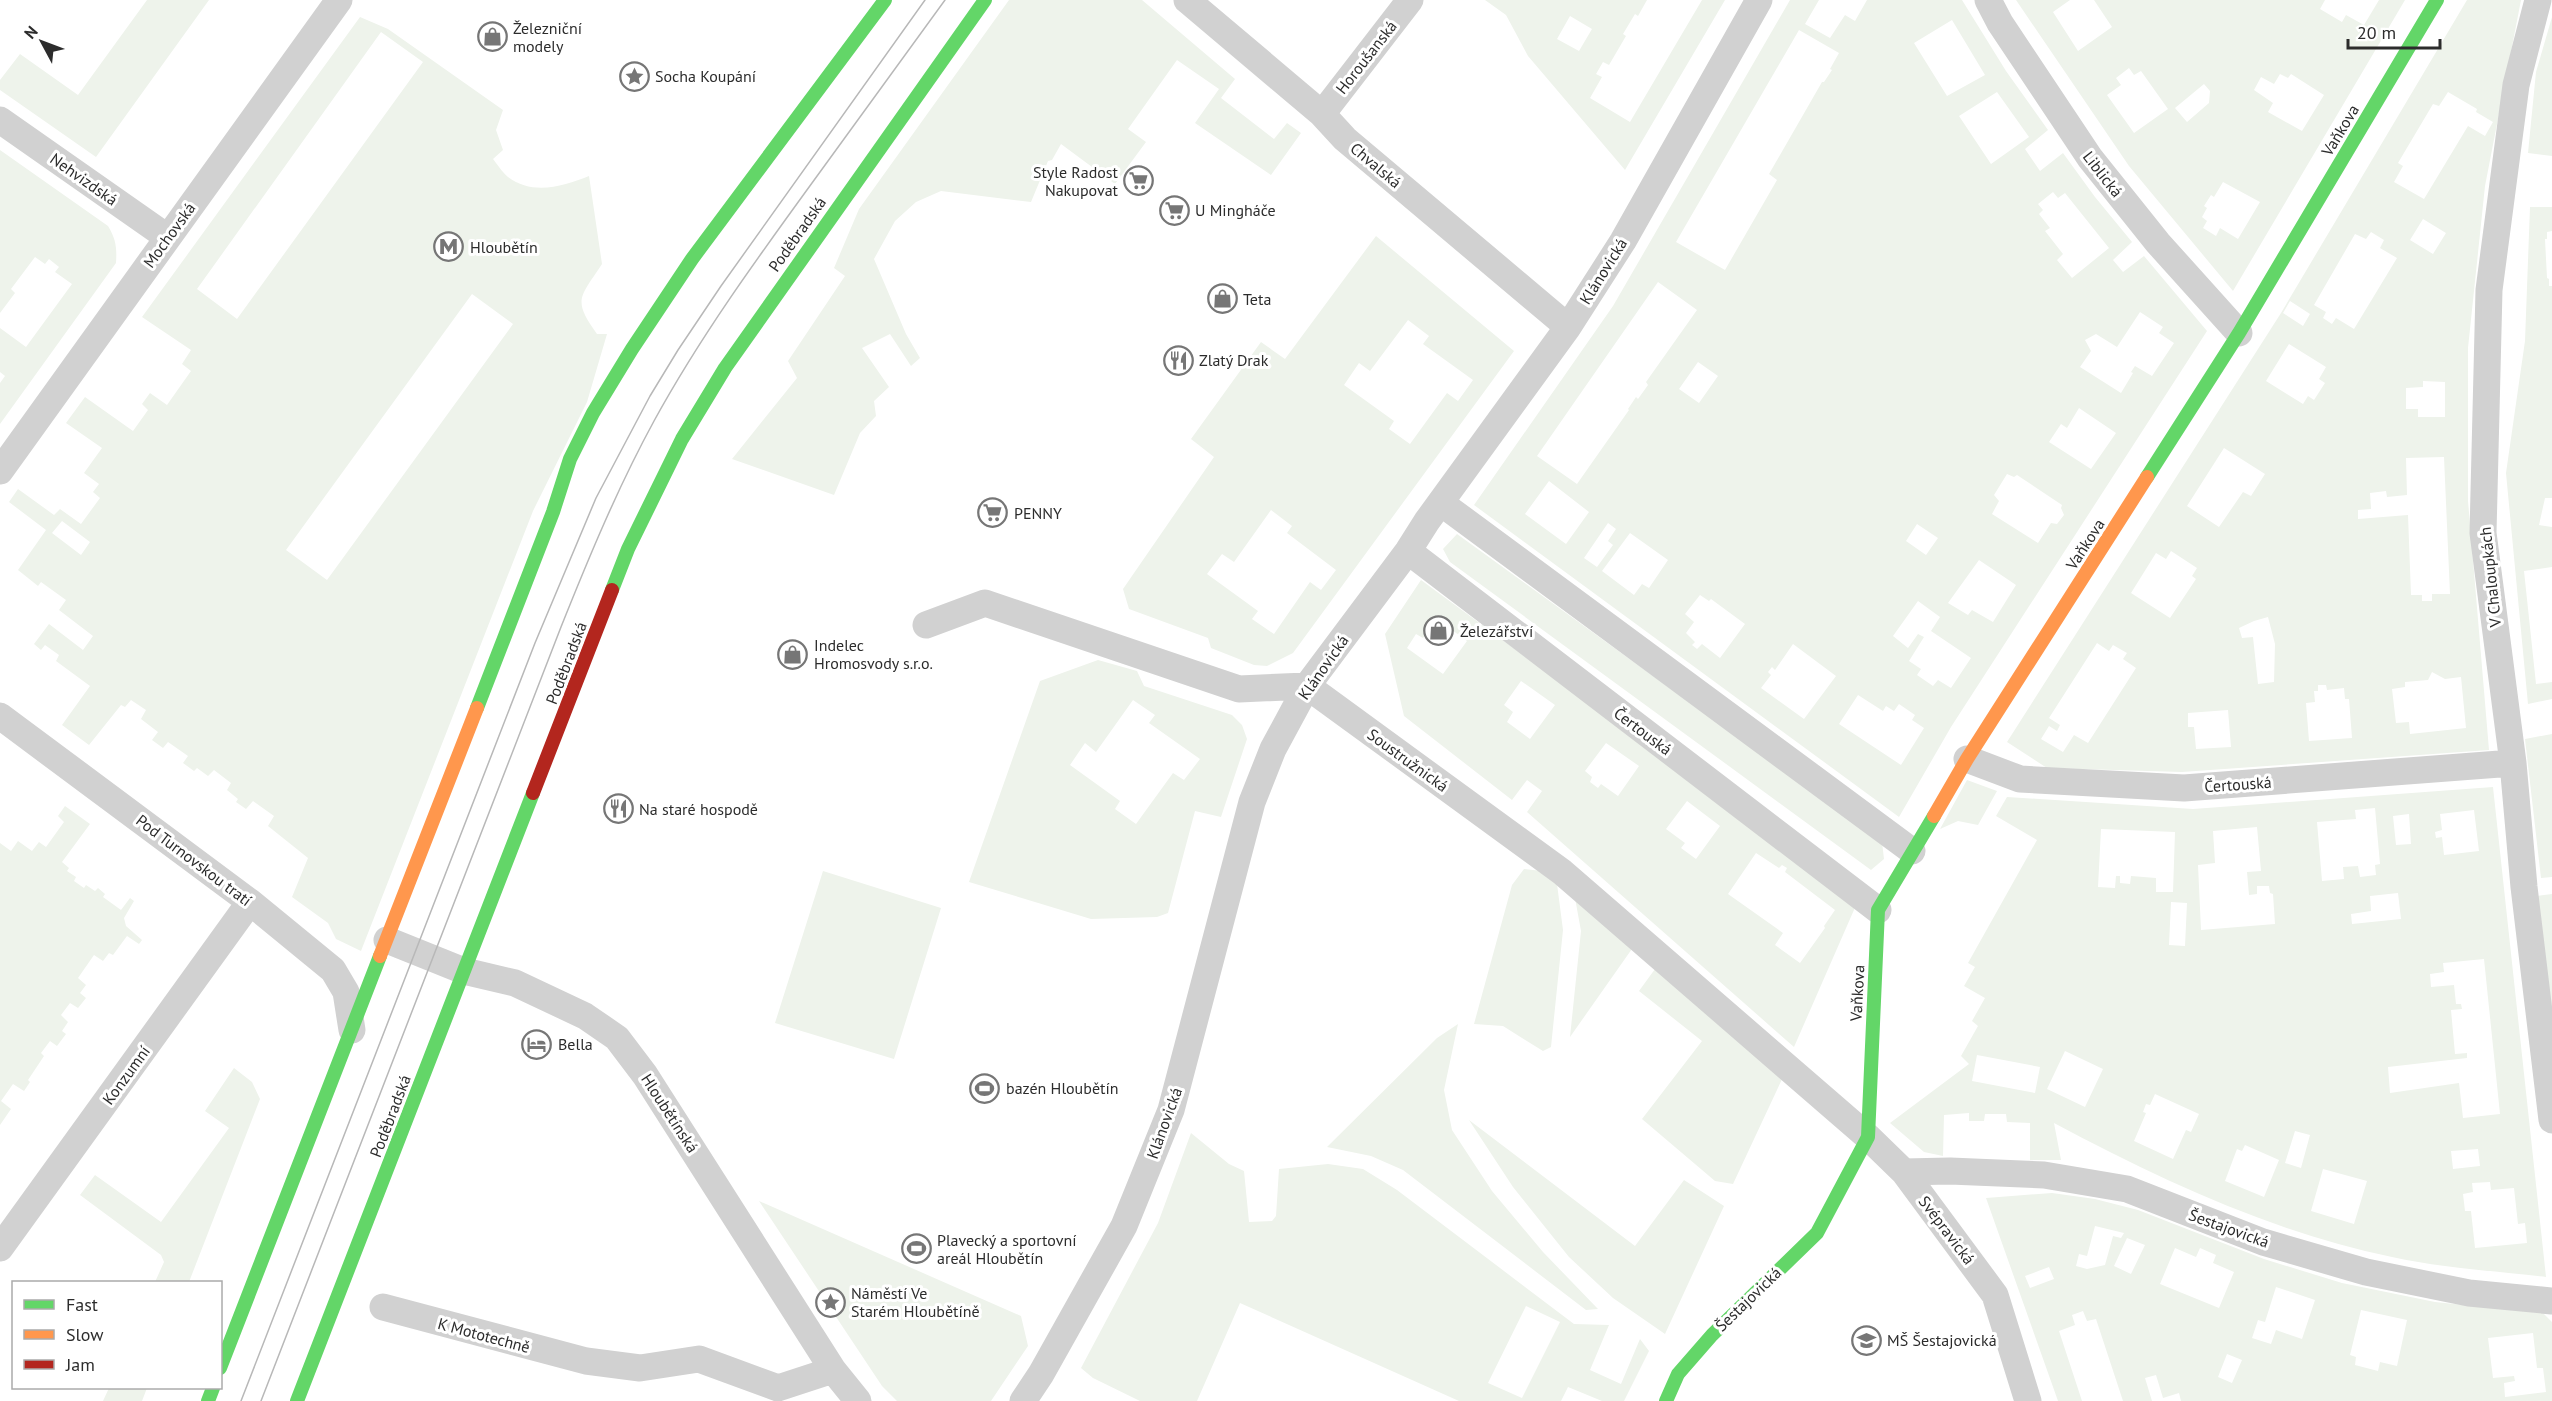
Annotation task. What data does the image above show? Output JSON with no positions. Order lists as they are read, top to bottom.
{
  "streets": {
    "main road": ["Vaňkova", "Poděbradská", "Šestajovická"],
    "street": [
      "Horoušanská",
      "Chvalská",
      "Liblická",
      "Nehvizdská",
      "Mochovská",
      "Klánovická",
      "V Chaloupkách",
      "Čertouská",
      "Soustružnická",
      "Pod Turnovskou tratí",
      "Konzumní",
      "Hloubětínská",
      "Svépravická",
      "K Mototechně"
    ]
  },
  "crossings": [
    ["Horoušanská", "Chvalská"],
    ["Vaňkova", "Liblická"],
    ["Vaňkova", "Čertouská"],
    ["Vaňkova", "Šestajovická"],
    ["Vaňkova", "Svépravická"],
    ["Chvalská", "Klánovická"],
    ["Nehvizdská", "Mochovská"],
    ["Poděbradská", "Hloubětínská"],
    ["Klánovická", "Čertouská"],
    ["Klánovická", "Soustružnická"],
    ["V Chaloupkách", "Čertouská"],
    ["Soustružnická", "Svépravická"],
    ["Pod Turnovskou tratí", "Konzumní"],
    ["Hloubětínská", "K Mototechně"],
    ["Šestajovická", "Svépravická"]
  ],
  "places": {
    "shop": [
      "Železniční modely",
      "Teta",
      "Železářství",
      "Indelec Hromosvody s.r.o."
    ],
    "place": ["Socha Koupání", "Náměstí Ve Starém Hloubětíně"],
    "supermarket": ["Style Radost Nakupovat", "U Mingháče", "PENNY"],
    "metro station": ["Hloubětín"],
    "restaurant": ["Zlatý Drak", "Na staré hospodě"],
    "hotel": ["Bella"],
    "sports": ["bazén Hloubětín", "Plavecký a sportovní areál Hloubětín"],
    "school or university": ["MŠ Šestajovická"]
  },
  "legend": ["Fast", "Slow", "Jam"],
  "scale_bar": "20 m",
  "north": "top left"
}
